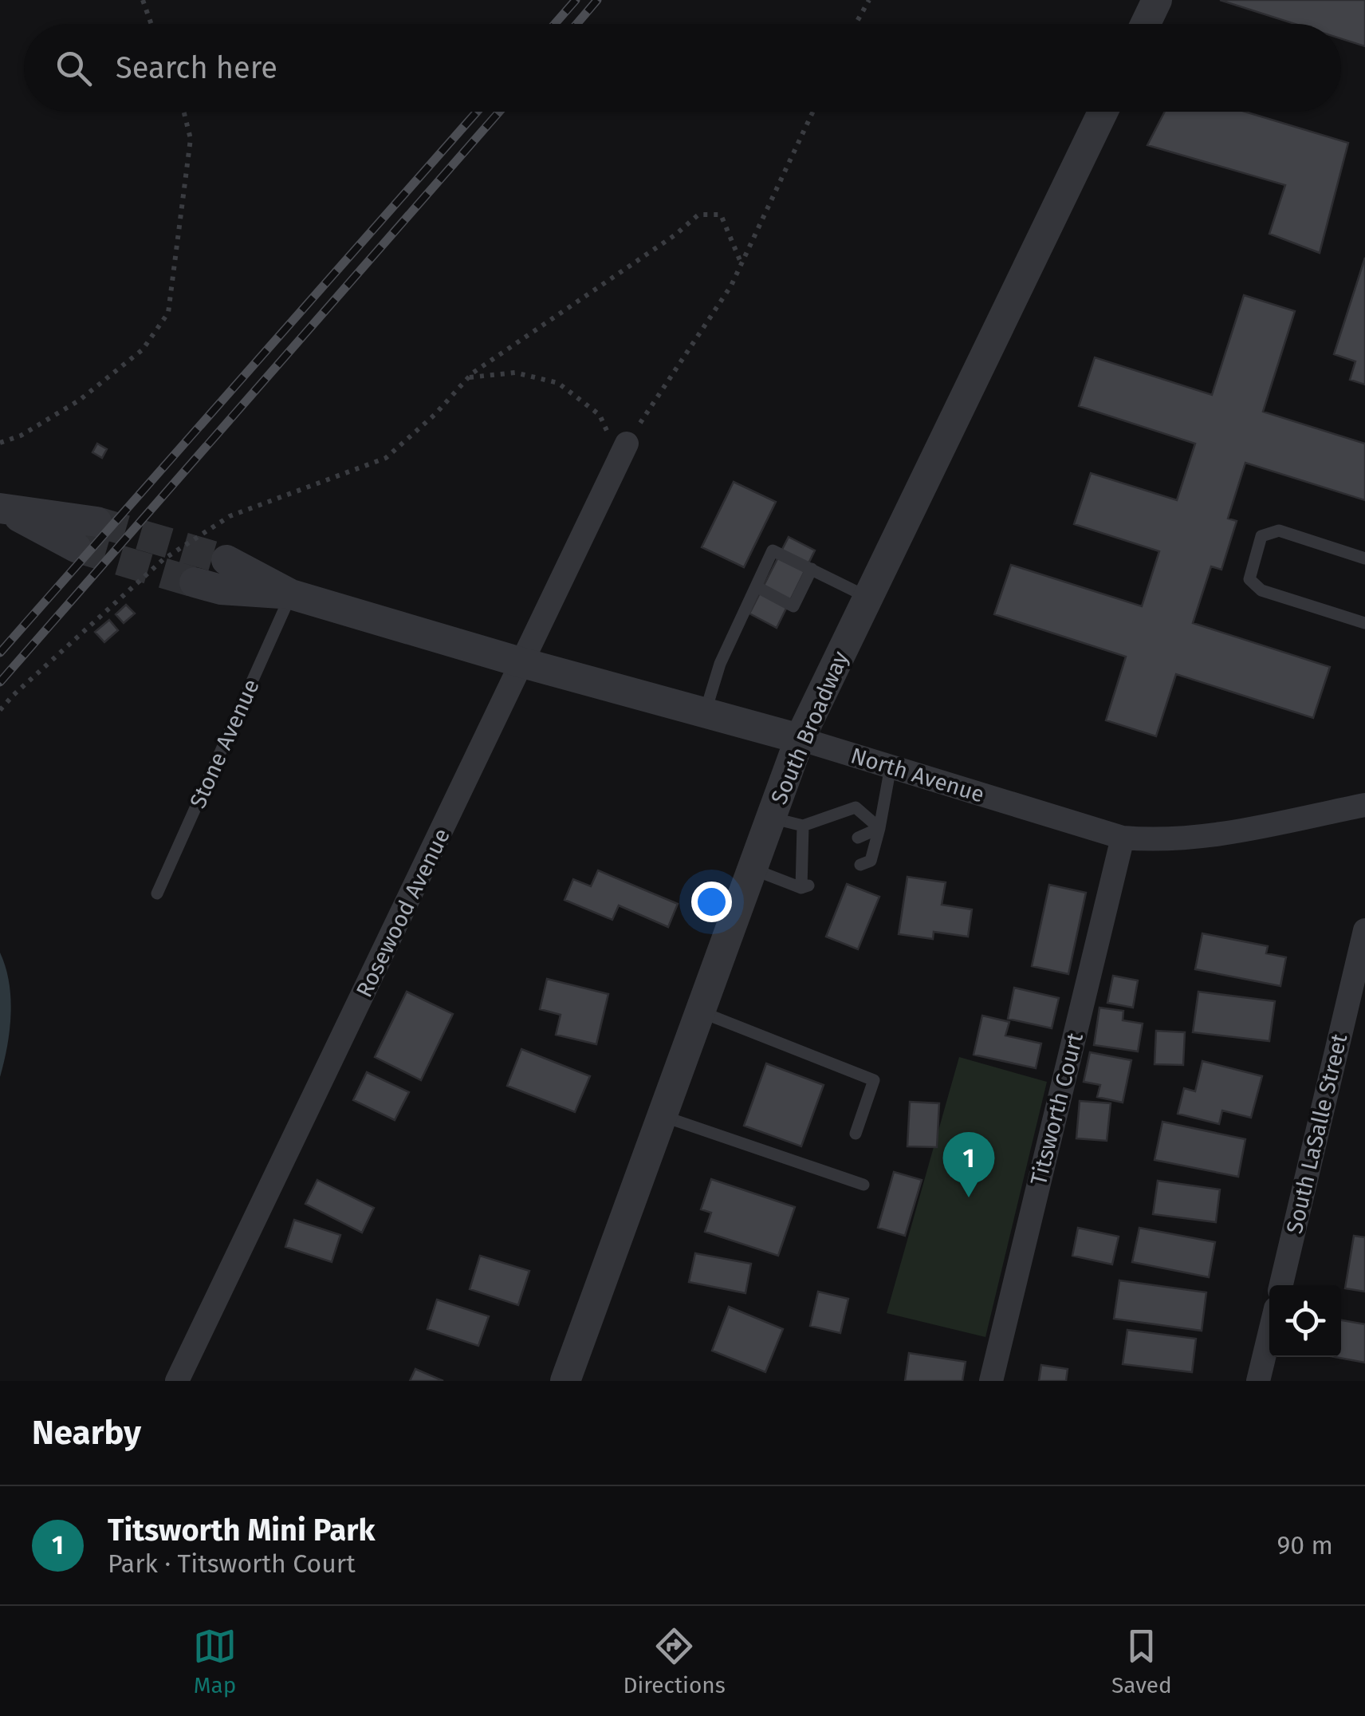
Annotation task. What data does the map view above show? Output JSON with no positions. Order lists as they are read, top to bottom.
{
  "streets": {
    "street": [
      "South Broadway",
      "North Avenue",
      "Rosewood Avenue",
      "Titsworth Court",
      "South LaSalle Street"
    ],
    "lane": ["Stone Avenue"]
  },
  "crossings": [
    ["South Broadway", "North Avenue"],
    ["Stone Avenue", "North Avenue"],
    ["North Avenue", "Rosewood Avenue"],
    ["North Avenue", "Titsworth Court"]
  ],
  "page": {
    "search": "Search here",
    "pins": "1",
    "heading": "Nearby",
    "list": [
      {
        "mark": "1",
        "name": "Titsworth Mini Park",
        "note": "Park · Titsworth Court",
        "value": "90 m"
      }
    ],
    "nav": ["Map", "Directions", "Saved"]
  }
}
